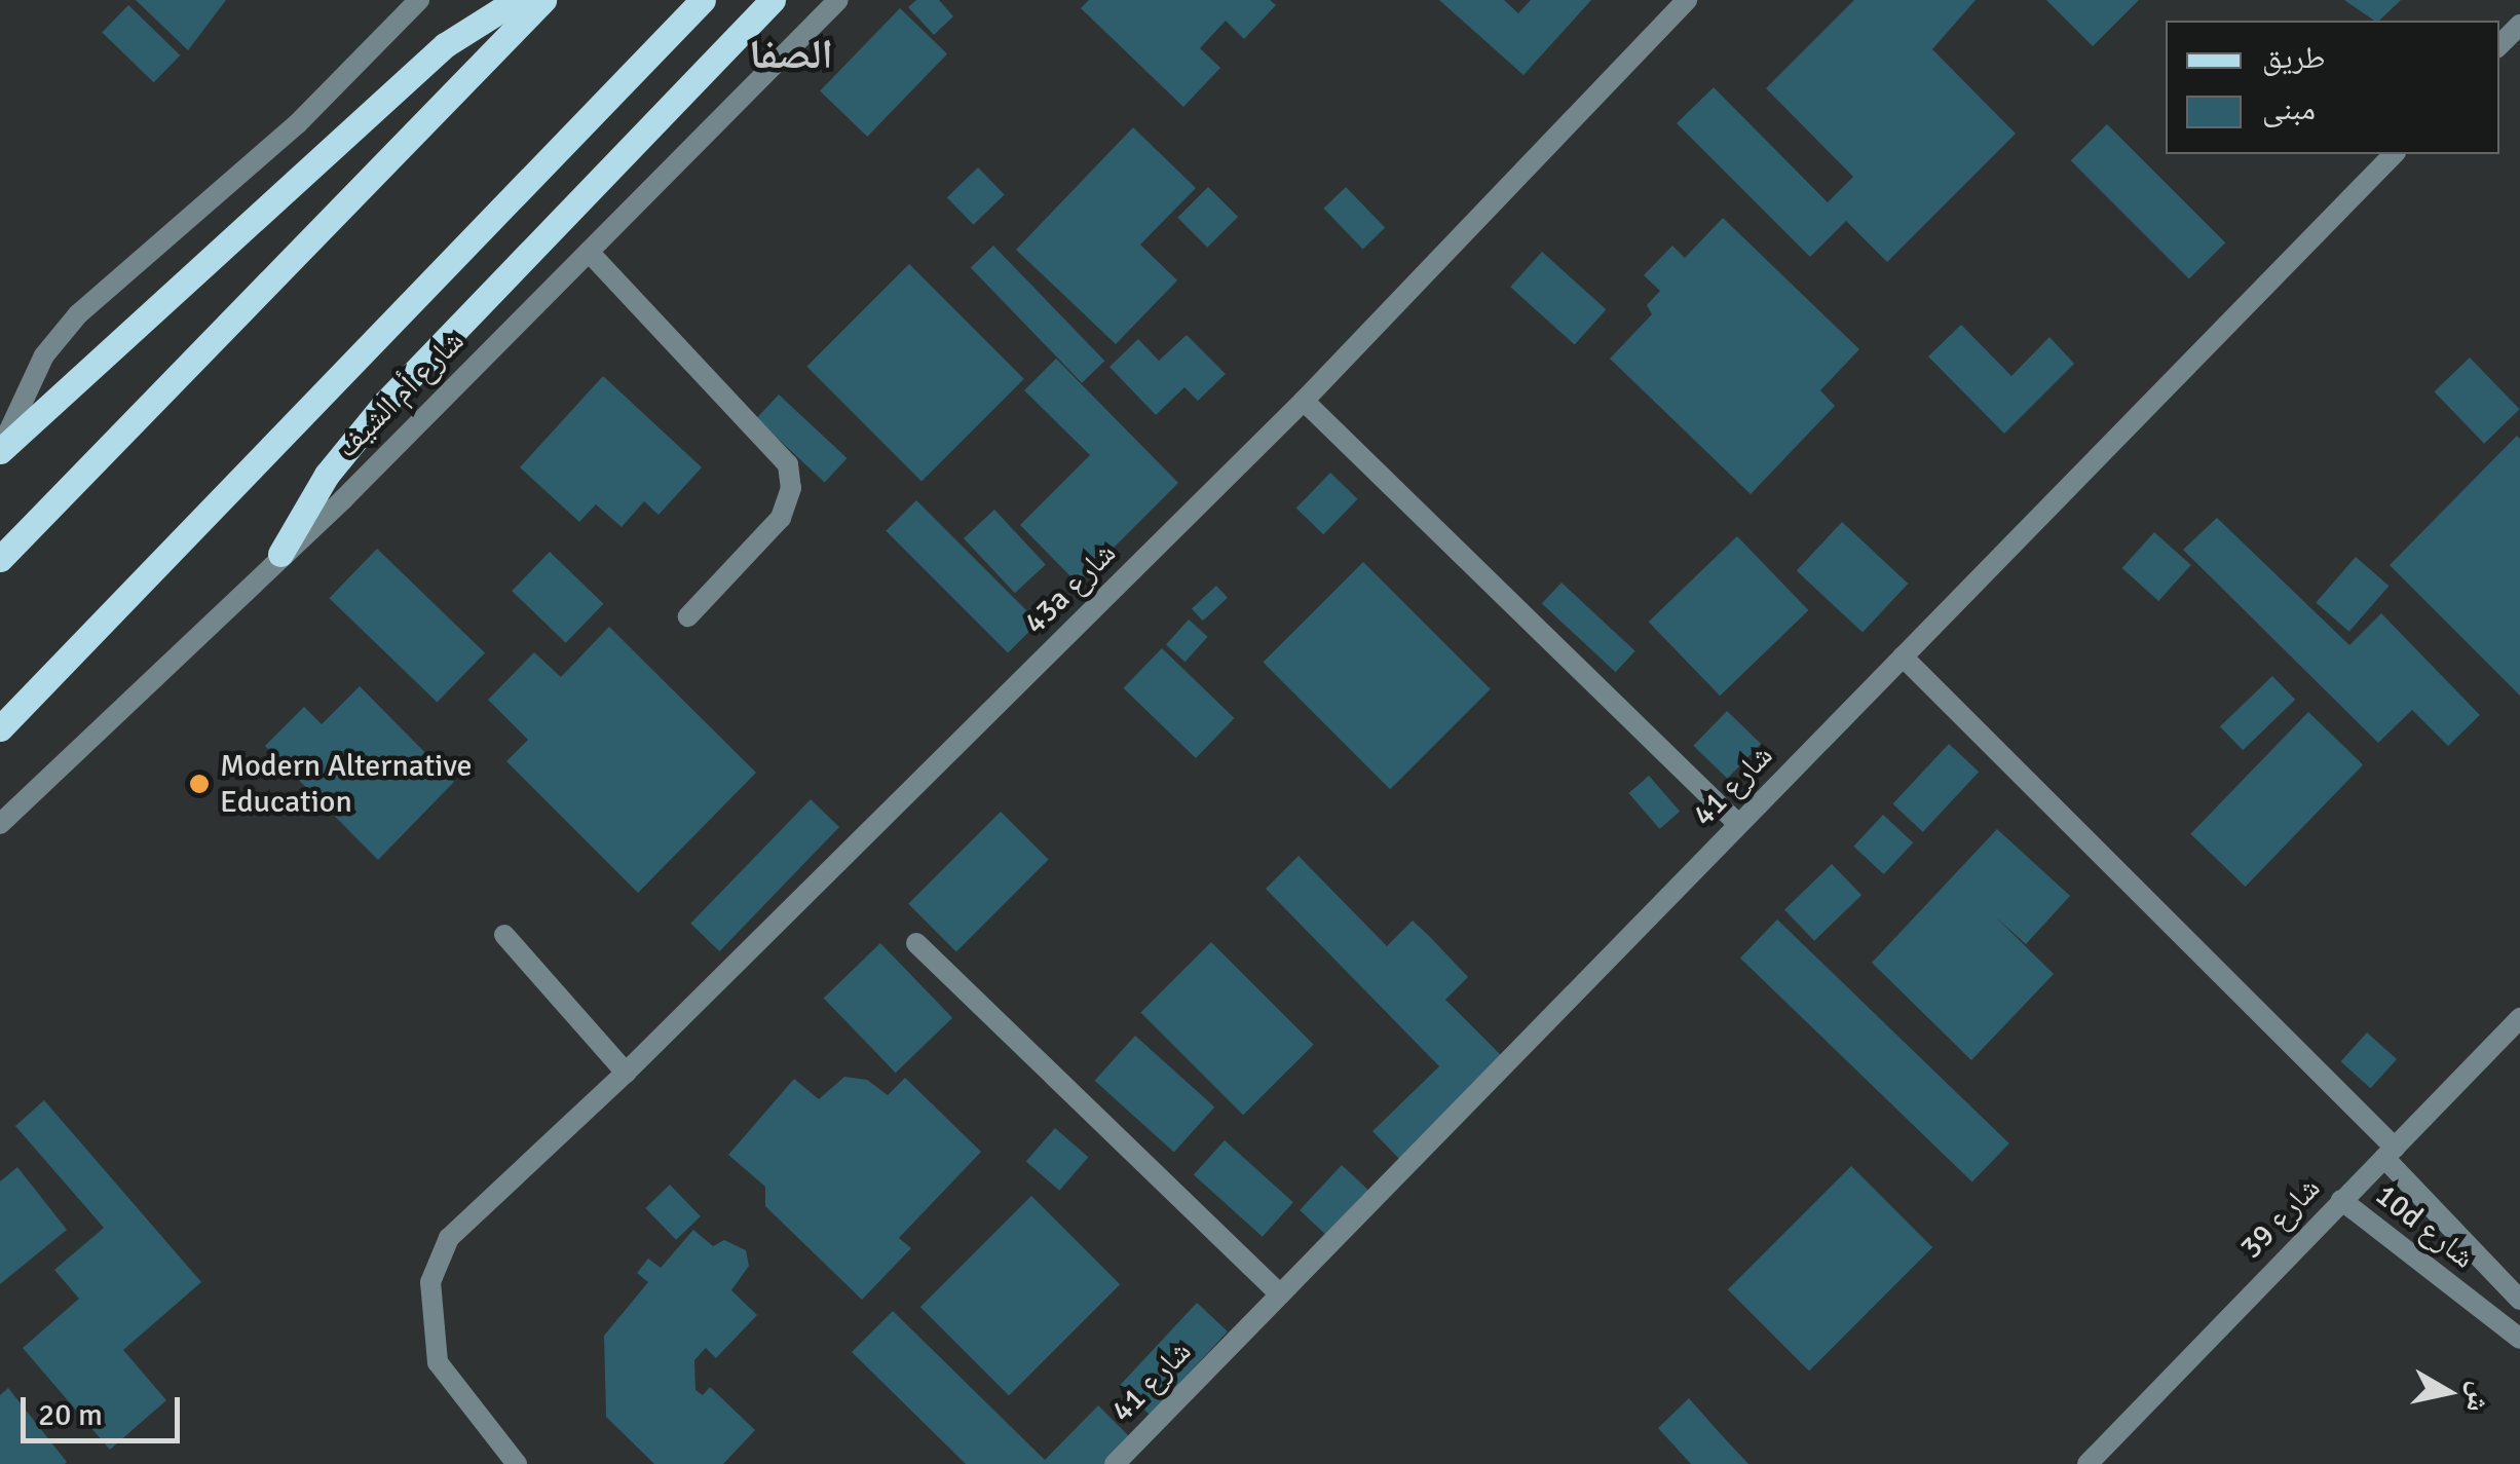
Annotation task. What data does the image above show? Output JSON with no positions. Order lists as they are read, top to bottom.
{
  "streets": {
    "main road": ["شارع أم الشيف"],
    "street": [
      "43a شارع",
      "شارع 41",
      "شارع 39",
      "10d شارع"
    ]
  },
  "crossings": [
    ["شارع 41", "10d شارع"],
    ["شارع 39", "10d شارع"]
  ],
  "districts": ["الصفا"],
  "places": ["Modern Alternative Education"],
  "legend": ["طريق", "مبنى"],
  "scale_bar": "20 m",
  "north": "right"
}
